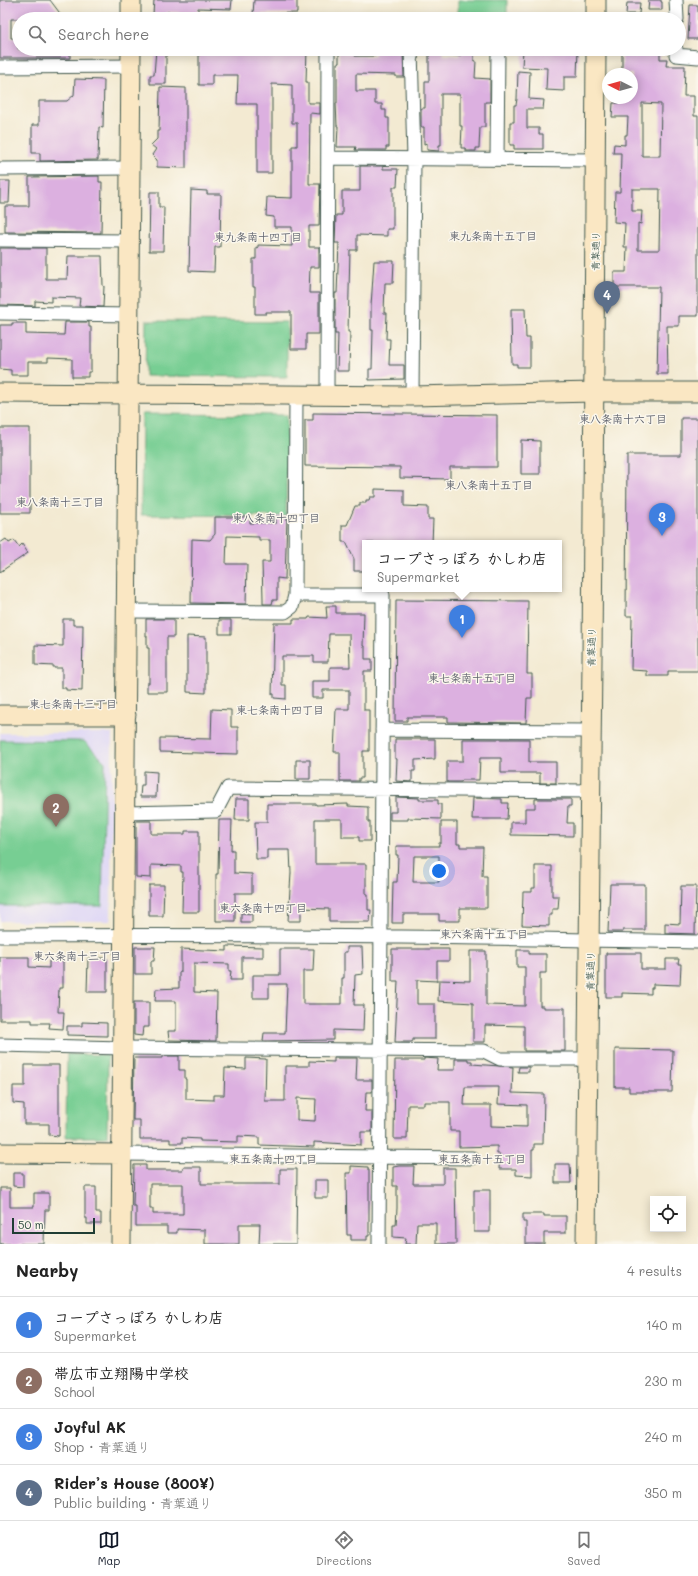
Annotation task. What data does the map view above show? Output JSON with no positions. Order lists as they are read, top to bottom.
{
  "streets": {
    "street": ["青葉通り"]
  },
  "districts": [
    "東九条南十五丁目",
    "東九条南十四丁目",
    "東八条南十六丁目",
    "東八条南十五丁目",
    "東八条南十三丁目",
    "東八条南十四丁目",
    "東七条南十五丁目",
    "東七条南十三丁目",
    "東七条南十四丁目",
    "東六条南十四丁目",
    "東六条南十五丁目",
    "東六条南十三丁目",
    "東五条南十四丁目",
    "東五条南十五丁目"
  ],
  "scale_bar": "50 m",
  "north": "left",
  "page": {
    "search": "Search here",
    "pins": [
      "4",
      "3",
      "1",
      "2"
    ],
    "popup": ["コープさっぽろ かしわ店", "Supermarket"],
    "scale": "50 m",
    "heading": ["Nearby", "4 results"],
    "list": [
      {
        "mark": "1",
        "name": "コープさっぽろ かしわ店",
        "note": "Supermarket",
        "value": "140 m"
      },
      {
        "mark": "2",
        "name": "帯広市立翔陽中学校",
        "note": "School",
        "value": "230 m"
      },
      {
        "mark": "3",
        "name": "Joyful AK",
        "note": "Shop · 青葉通り",
        "value": "240 m"
      },
      {
        "mark": "4",
        "name": "Rider’s House (800¥)",
        "note": "Public building · 青葉通り",
        "value": "350 m"
      }
    ],
    "nav": ["Map", "Directions", "Saved"]
  }
}
